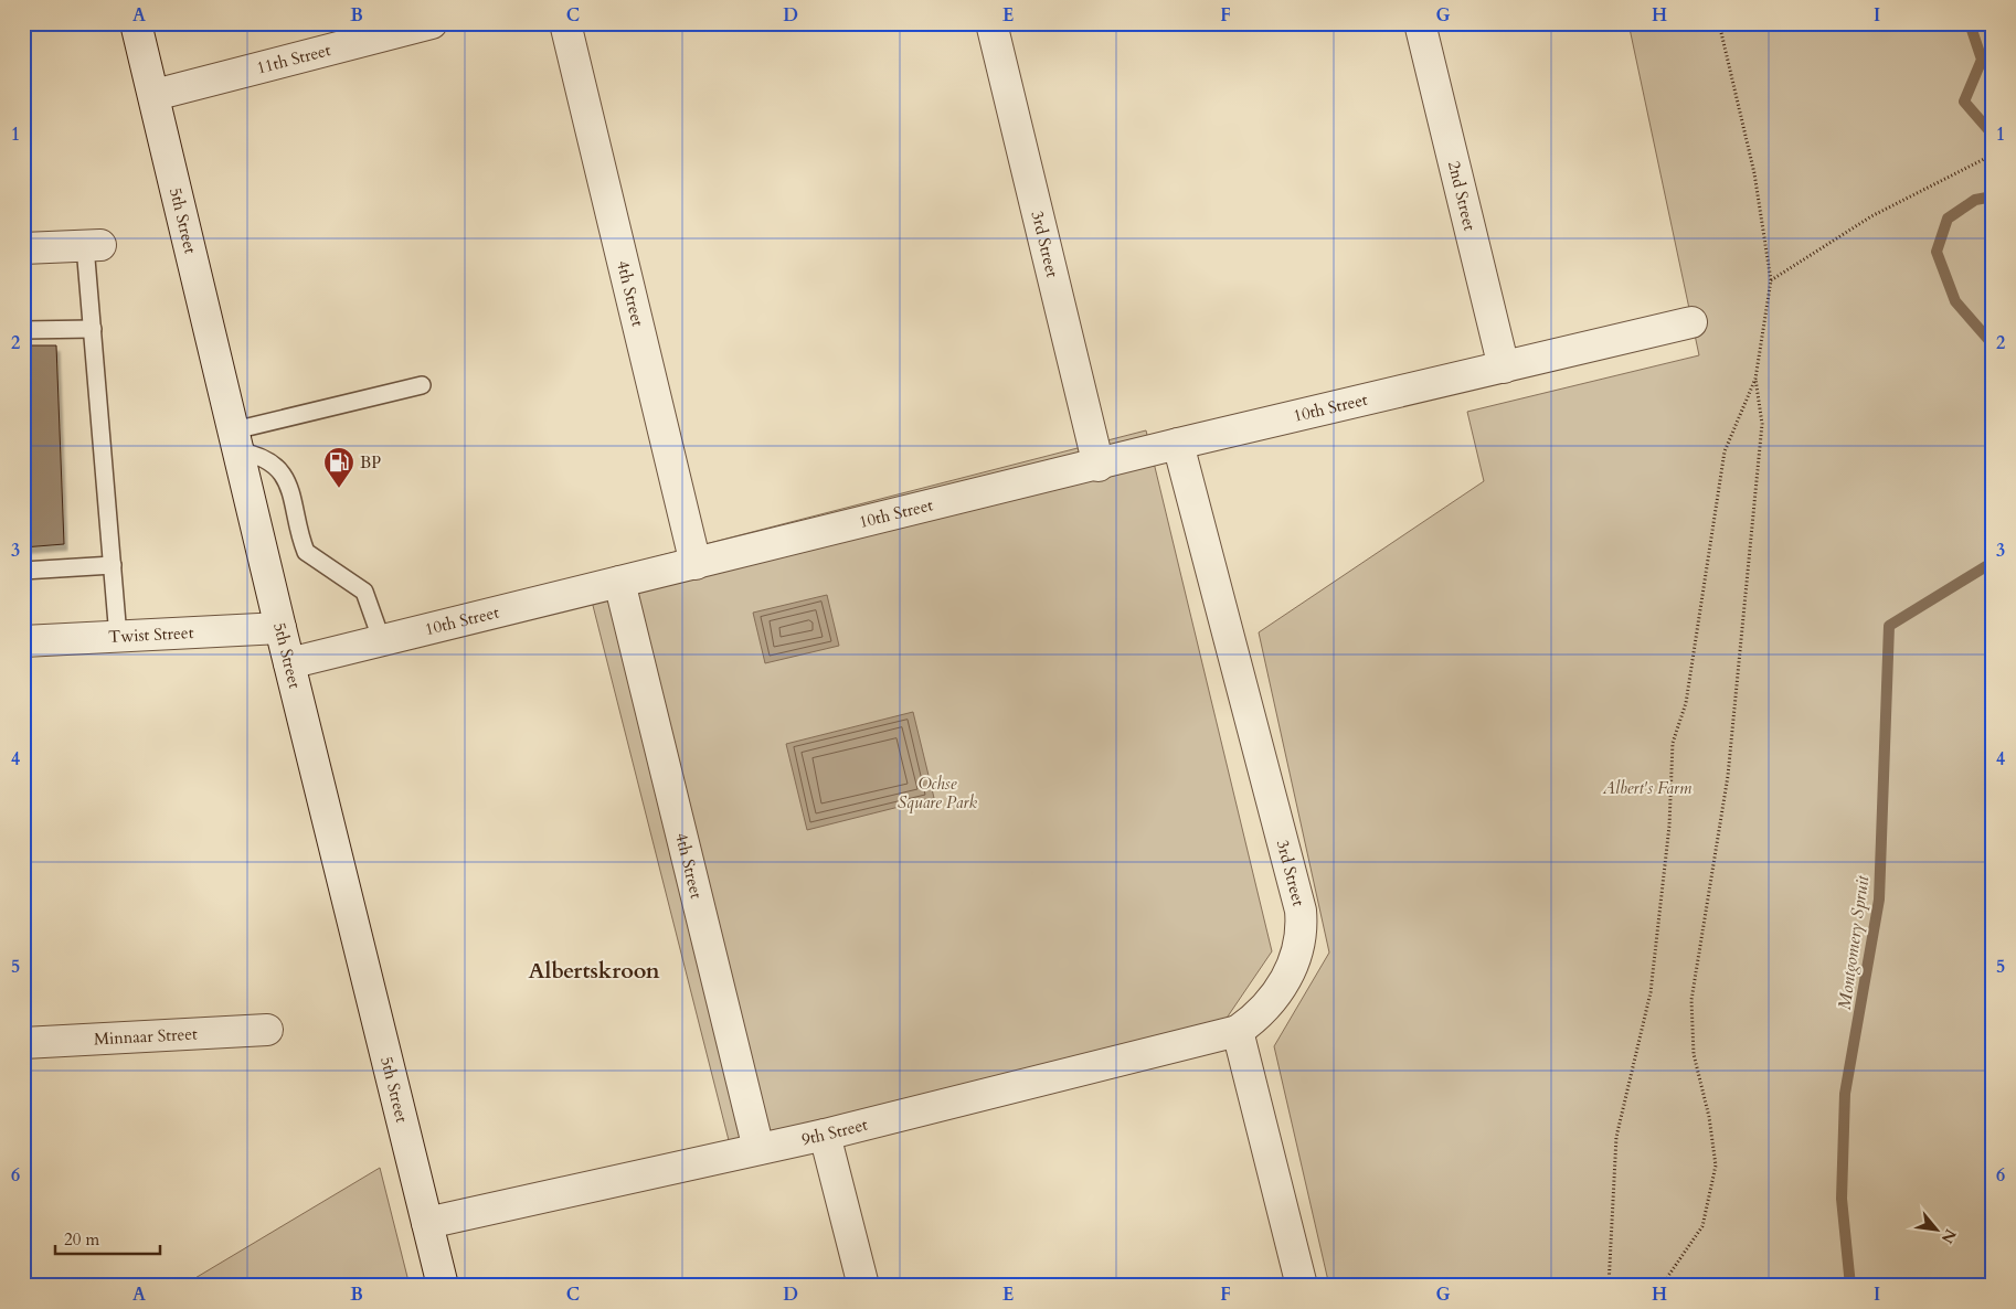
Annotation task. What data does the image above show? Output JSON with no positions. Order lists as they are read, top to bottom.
{
  "streets": {
    "street": [
      "11th Street",
      "2nd Street",
      "5th Street",
      "3rd Street",
      "4th Street",
      "10th Street",
      "Twist Street",
      "Minnaar Street",
      "9th Street"
    ]
  },
  "crossings": [
    ["11th Street", "5th Street"],
    ["2nd Street", "10th Street"],
    ["5th Street", "10th Street"],
    ["5th Street", "Twist Street"],
    ["5th Street", "9th Street"],
    ["3rd Street", "10th Street"],
    ["3rd Street", "9th Street"],
    ["4th Street", "10th Street"],
    ["4th Street", "9th Street"]
  ],
  "districts": ["Albertskroon"],
  "water": ["Montgomery Spruit"],
  "parks": ["Ochse Square Park", "Albert's Farm"],
  "places": {
    "fuel station": ["BP"]
  },
  "scale_bar": "20 m",
  "north": "bottom right",
  "grid": {
    "columns": [
      "A",
      "B",
      "C",
      "D",
      "E",
      "F",
      "G",
      "H",
      "I"
    ],
    "rows": [
      "1",
      "2",
      "3",
      "4",
      "5",
      "6"
    ]
  }
}
